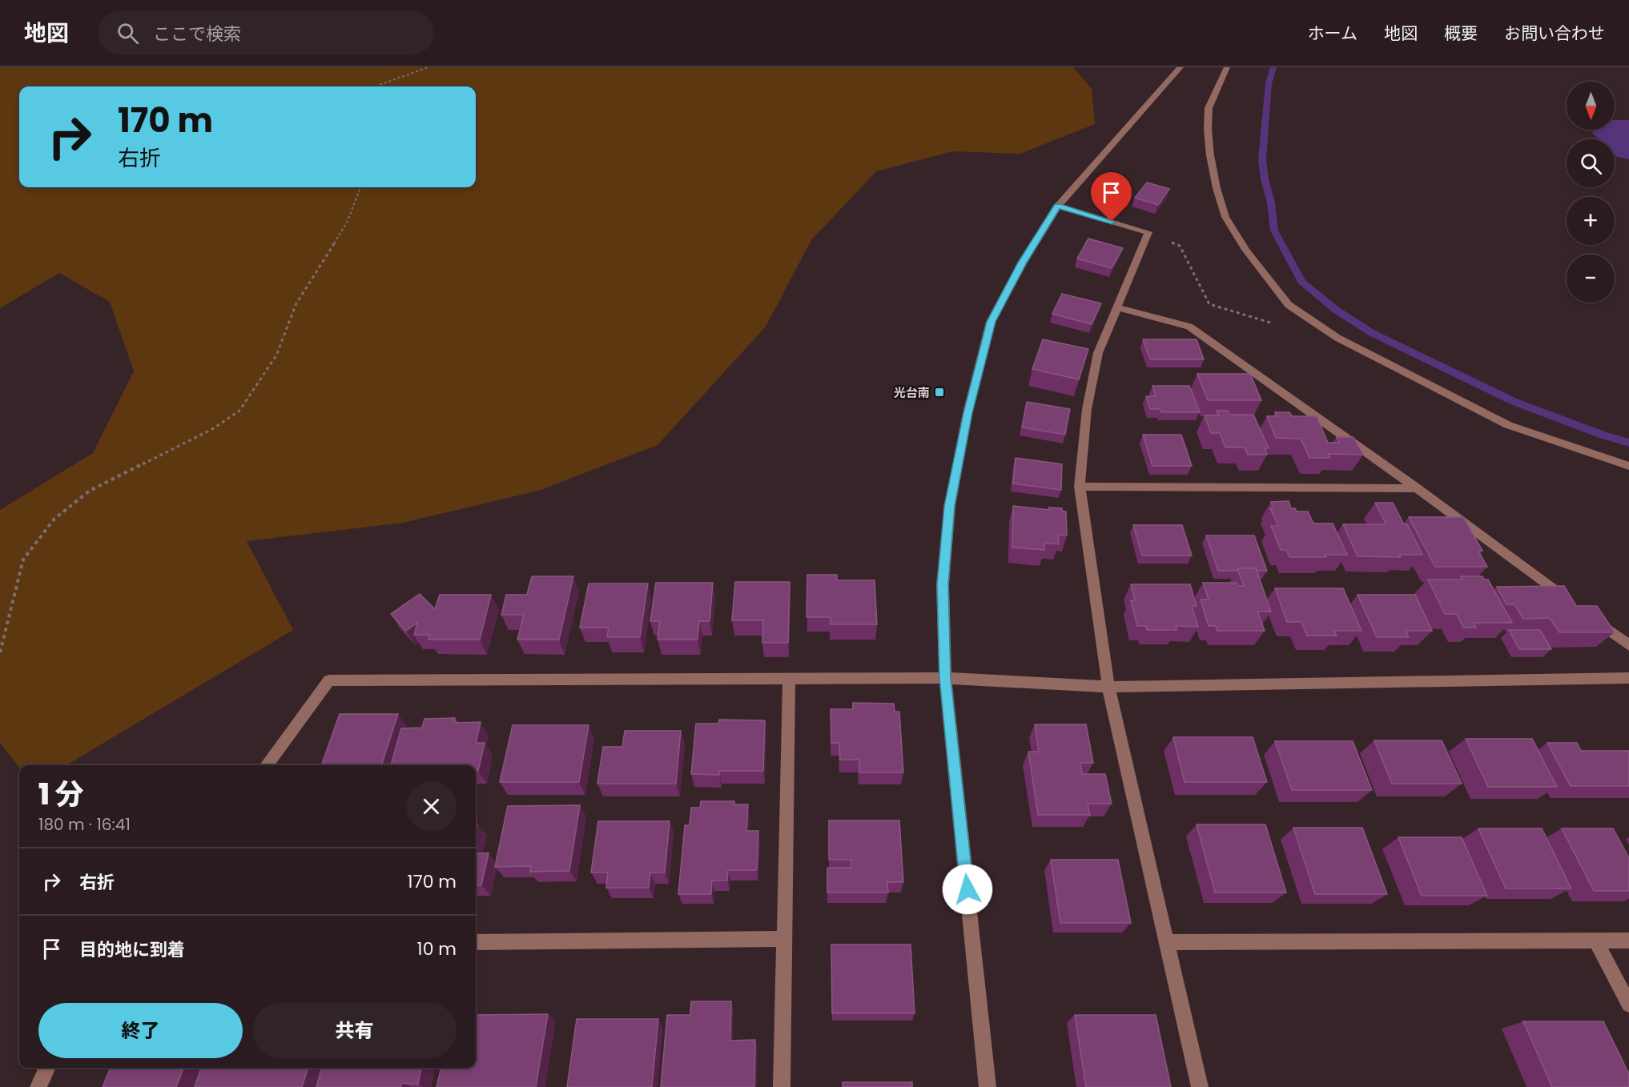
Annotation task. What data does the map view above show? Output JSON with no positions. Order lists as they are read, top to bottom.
{
  "places": {
    "transit": ["光台南"]
  },
  "north": "bottom",
  "page": {
    "header": "地図",
    "search": "ここで検索",
    "nav": [
      "ホーム",
      "地図",
      "概要",
      "お問い合わせ"
    ],
    "map_buttons": ["+", "−"],
    "turn": ["170 m", "右折"],
    "heading": ["1 分", "180 m · 16:41"],
    "list": [
      {
        "name": "右折",
        "value": "170 m"
      },
      {
        "name": "目的地に到着",
        "value": "10 m"
      }
    ],
    "buttons": ["終了", "共有"]
  }
}
